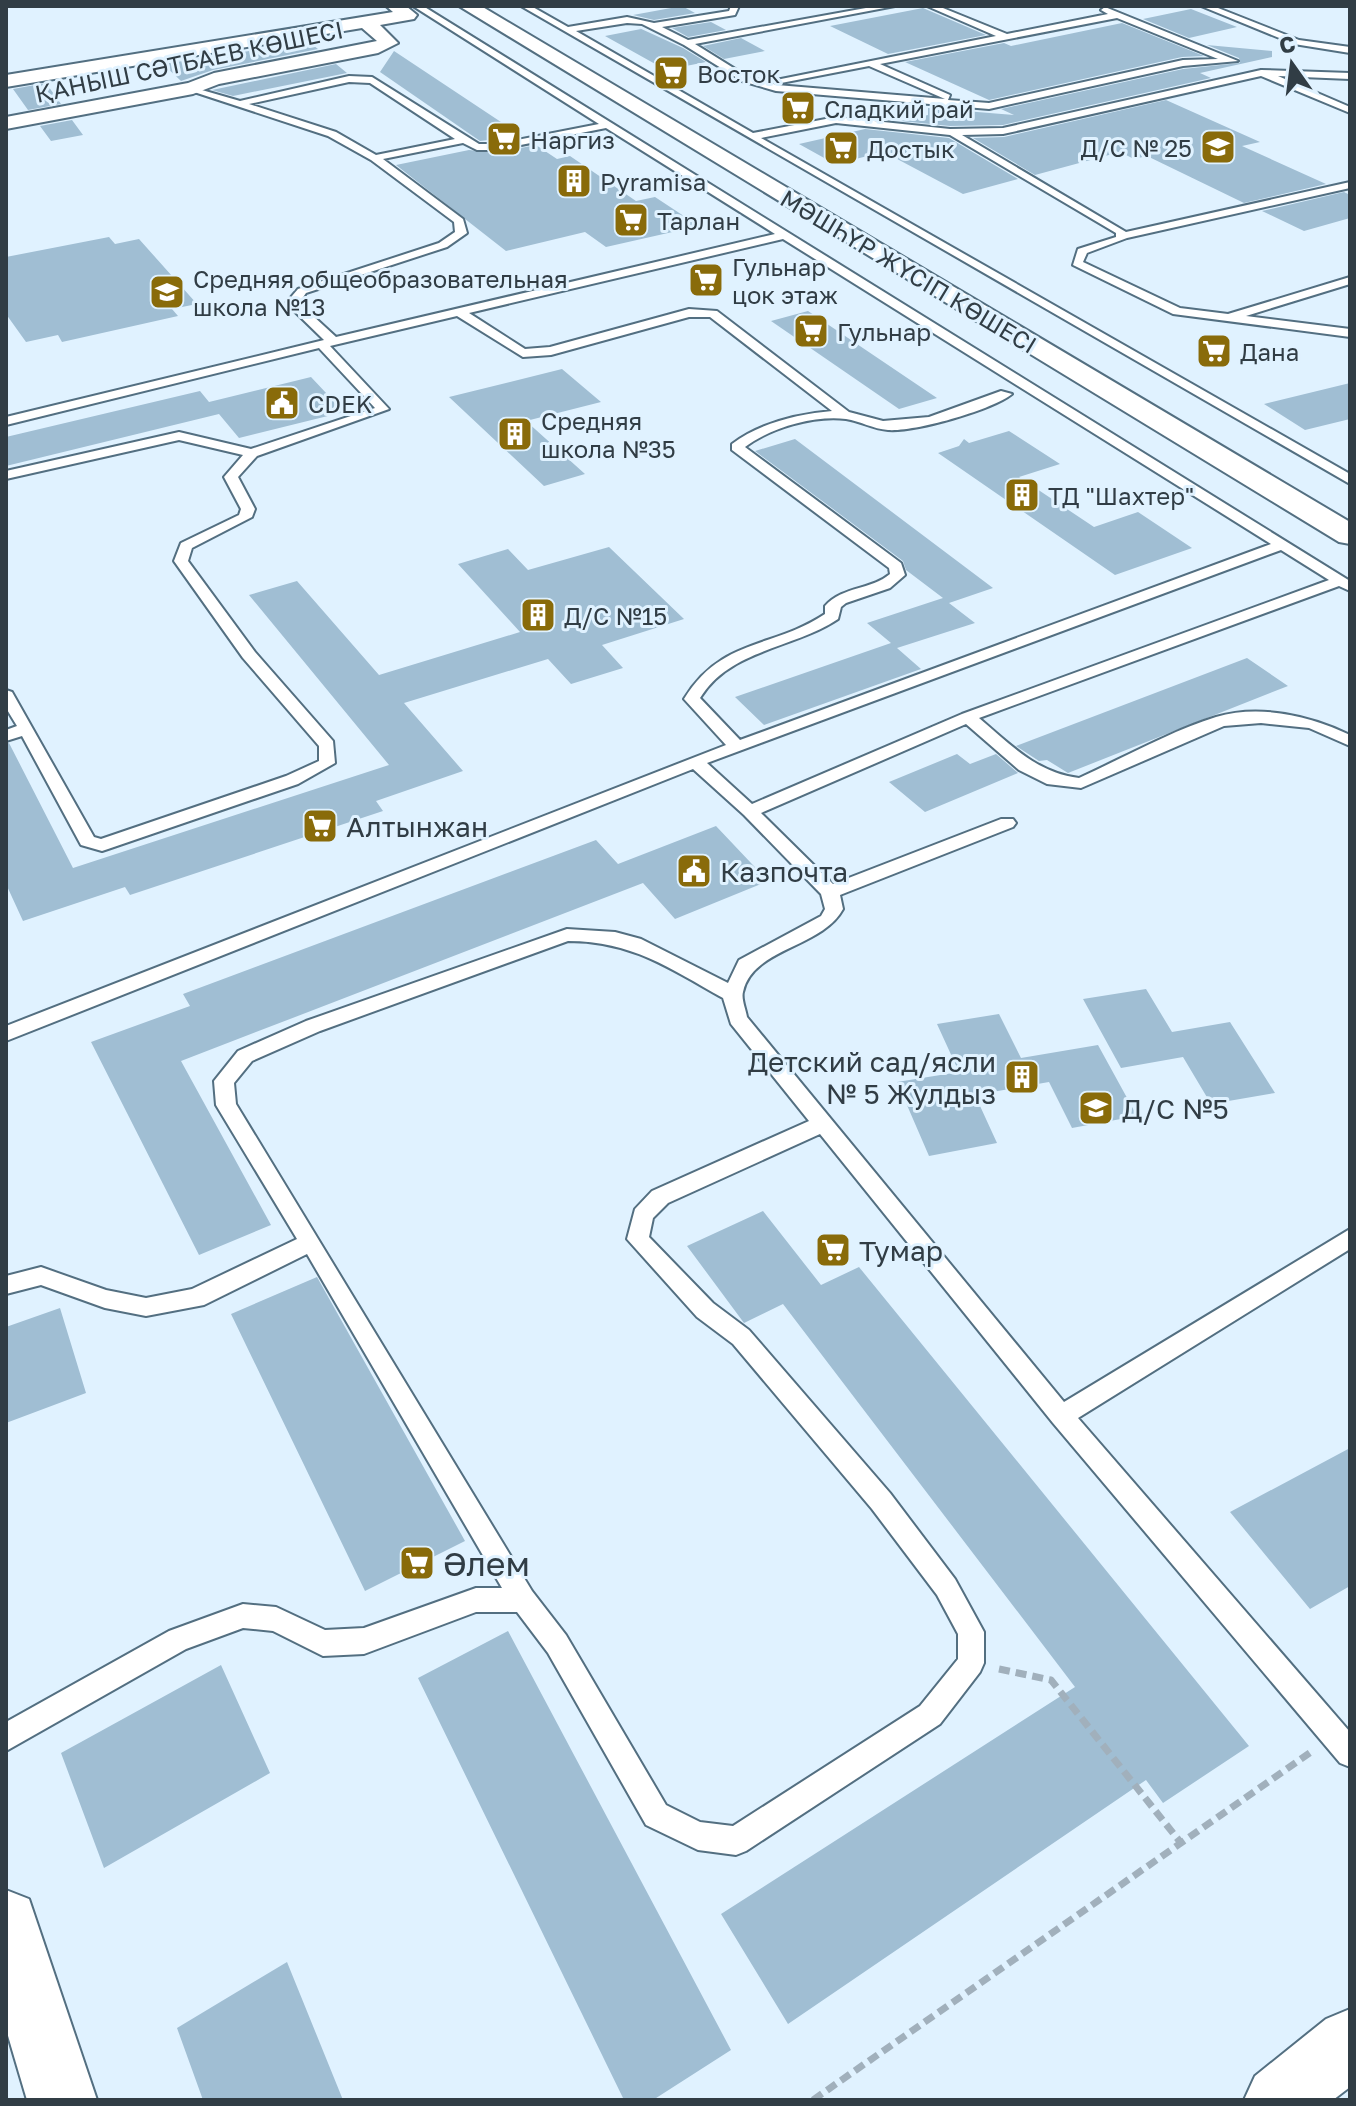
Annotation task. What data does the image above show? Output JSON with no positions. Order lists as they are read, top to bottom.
{
  "streets": {
    "main road": ["МӘШҺҮР ЖҮСІП КӨШЕСІ"],
    "street": ["ҚАНЫШ СӘТБАЕВ КӨШЕСІ"]
  },
  "places": {
    "supermarket": [
      "Восток",
      "Сладкий рай",
      "Наргиз",
      "Достык",
      "Тарлан",
      "Гульнар цок этаж",
      "Гульнар",
      "Дана",
      "Алтынжан",
      "Тумар",
      "Әлем"
    ],
    "school or university": ["Д/С № 25", "Средняя общеобразовательная школа №13", "Д/С №5"],
    "building": [
      "Pyramisa",
      "Средняя школа №35",
      "ТД \"Шахтер\"",
      "Д/С №15",
      "Детский сад/ясли № 5 Жулдыз"
    ],
    "public building": ["CDEK", "Казпочта"]
  },
  "north": "top"
}
